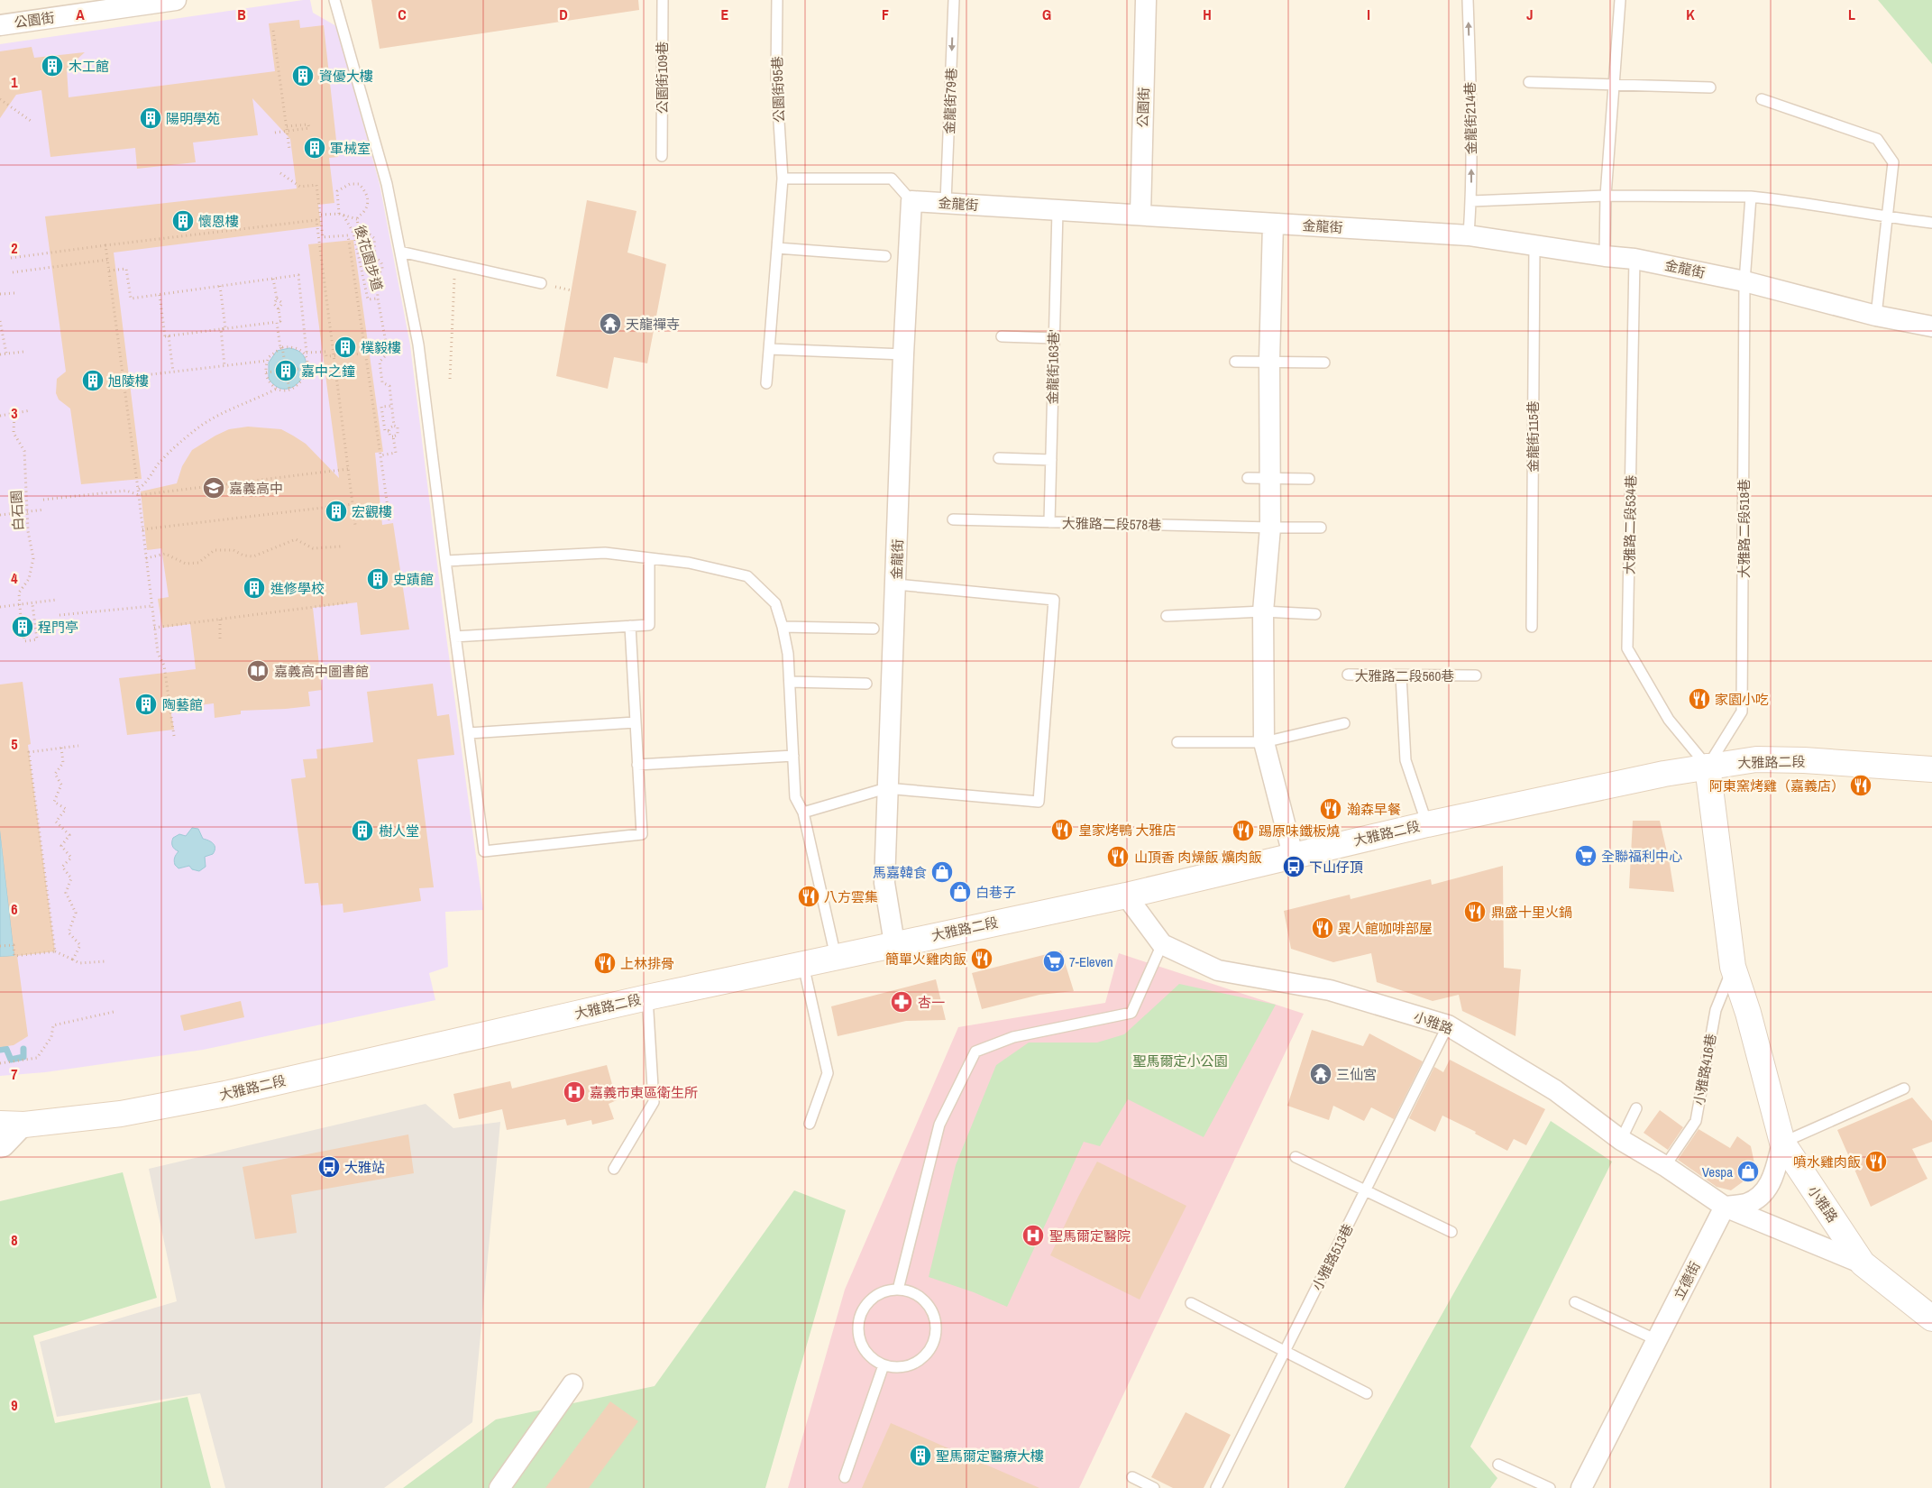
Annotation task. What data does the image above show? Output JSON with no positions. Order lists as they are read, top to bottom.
{
  "streets": {
    "main road": ["大雅路二段", "小雅路"],
    "street": ["公園街", "金龍街", "立德街"],
    "lane": [
      "公園街109巷",
      "公園街95巷",
      "金龍街79巷",
      "金龍街214巷",
      "金龍街163巷'",
      "金龍街115巷",
      "大雅路二段578巷",
      "大雅路二段534巷",
      "大雅路二段518巷",
      "大雅路二段560巷",
      "小雅路416巷",
      "小雅路513巷"
    ],
    "path": ["後花園步道", "白石園"]
  },
  "crossings": [
    ["公園街", "金龍街"],
    ["金龍街79巷", "金龍街"],
    ["金龍街214巷", "金龍街"],
    ["金龍街", "金龍街163巷'"],
    ["金龍街", "金龍街115巷"],
    ["金龍街", "大雅路二段534巷"],
    ["金龍街", "大雅路二段518巷"],
    ["金龍街", "大雅路二段"],
    ["金龍街163巷'", "大雅路二段578巷"],
    ["大雅路二段534巷", "大雅路二段518巷"],
    ["大雅路二段534巷", "大雅路二段"],
    ["大雅路二段534巷", "小雅路"],
    ["大雅路二段518巷", "大雅路二段"],
    ["大雅路二段518巷", "小雅路"],
    ["大雅路二段560巷", "大雅路二段"],
    ["大雅路二段", "小雅路"],
    ["小雅路", "小雅路416巷"],
    ["小雅路", "小雅路513巷"],
    ["小雅路", "立德街"]
  ],
  "one_way": ["金龍街79巷", "金龍街214巷"],
  "parks": ["聖馬爾定小公園"],
  "places": {
    "building": [
      "木工館",
      "資優大樓",
      "陽明學苑",
      "軍械室",
      "懷恩樓",
      "樸毅樓",
      "嘉中之鐘",
      "旭陵樓",
      "宏觀樓",
      "史蹟館",
      "進修學校",
      "程門亭",
      "陶藝館",
      "樹人堂",
      "聖馬爾定醫療大樓"
    ],
    "temple": ["天龍禪寺", "三仙宮"],
    "school or university": ["嘉義高中"],
    "library": ["嘉義高中圖書館"],
    "restaurant": [
      "家園小吃",
      "阿東窯烤雞（嘉義店）",
      "瀚森早餐",
      "皇家烤鴨 大雅店",
      "踢原味鐵板燒",
      "山頂香 肉燥飯 爌肉飯",
      "八方雲集",
      "鼎盛十里火鍋",
      "異人館咖啡部屋",
      "簡單火雞肉飯",
      "上林排骨",
      "噴水雞肉飯"
    ],
    "supermarket": ["全聯福利中心", "7-Eleven"],
    "bus stop": ["下山仔頂", "大雅站"],
    "shop": ["馬嘉韓食", "白巷子", "Vespa"],
    "pharmacy": ["杏一"],
    "hospital": ["嘉義市東區衛生所", "聖馬爾定醫院"]
  },
  "grid": {
    "columns": [
      "A",
      "B",
      "C",
      "D",
      "E",
      "F",
      "G",
      "H",
      "I",
      "J",
      "K",
      "L"
    ],
    "rows": [
      "1",
      "2",
      "3",
      "4",
      "5",
      "6",
      "7",
      "8",
      "9"
    ]
  }
}
